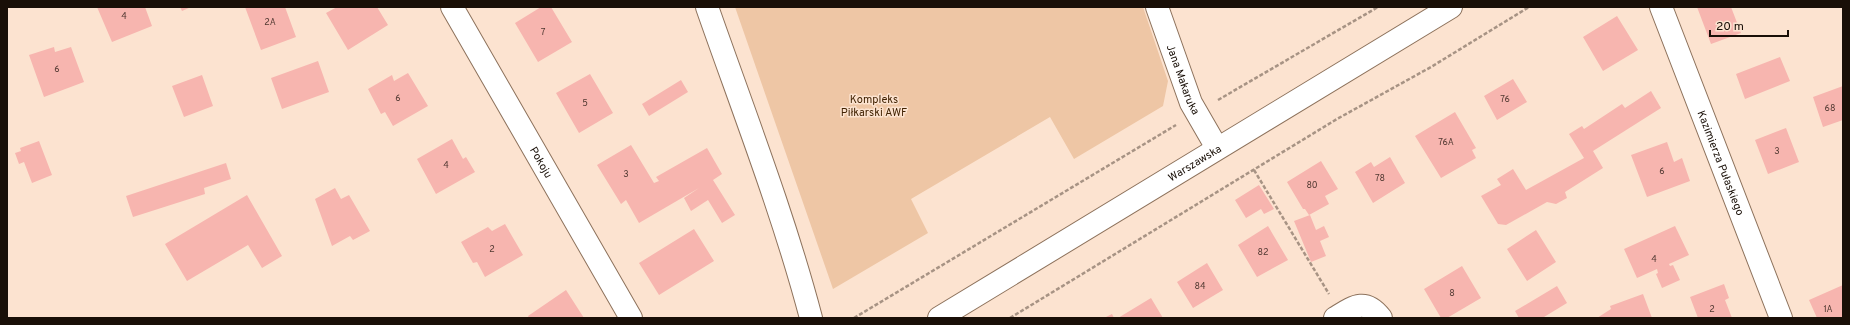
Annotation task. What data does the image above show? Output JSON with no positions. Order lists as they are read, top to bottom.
{
  "streets": {
    "street": [
      "Jana Makaruka",
      "Pokoju",
      "Warszawska",
      "Kazimierza Pułaskiego"
    ]
  },
  "crossings": [
    ["Jana Makaruka", "Warszawska"]
  ],
  "parks": ["Kompleks Piłkarski AWF"],
  "house_numbers": [
    "4",
    "2A",
    "7",
    "6",
    "6",
    "76",
    "5",
    "68",
    "76A",
    "3",
    "4",
    "6",
    "3",
    "78",
    "80",
    "2",
    "82",
    "4",
    "84",
    "8",
    "2",
    "1A"
  ],
  "scale_bar": "20 m"
}
